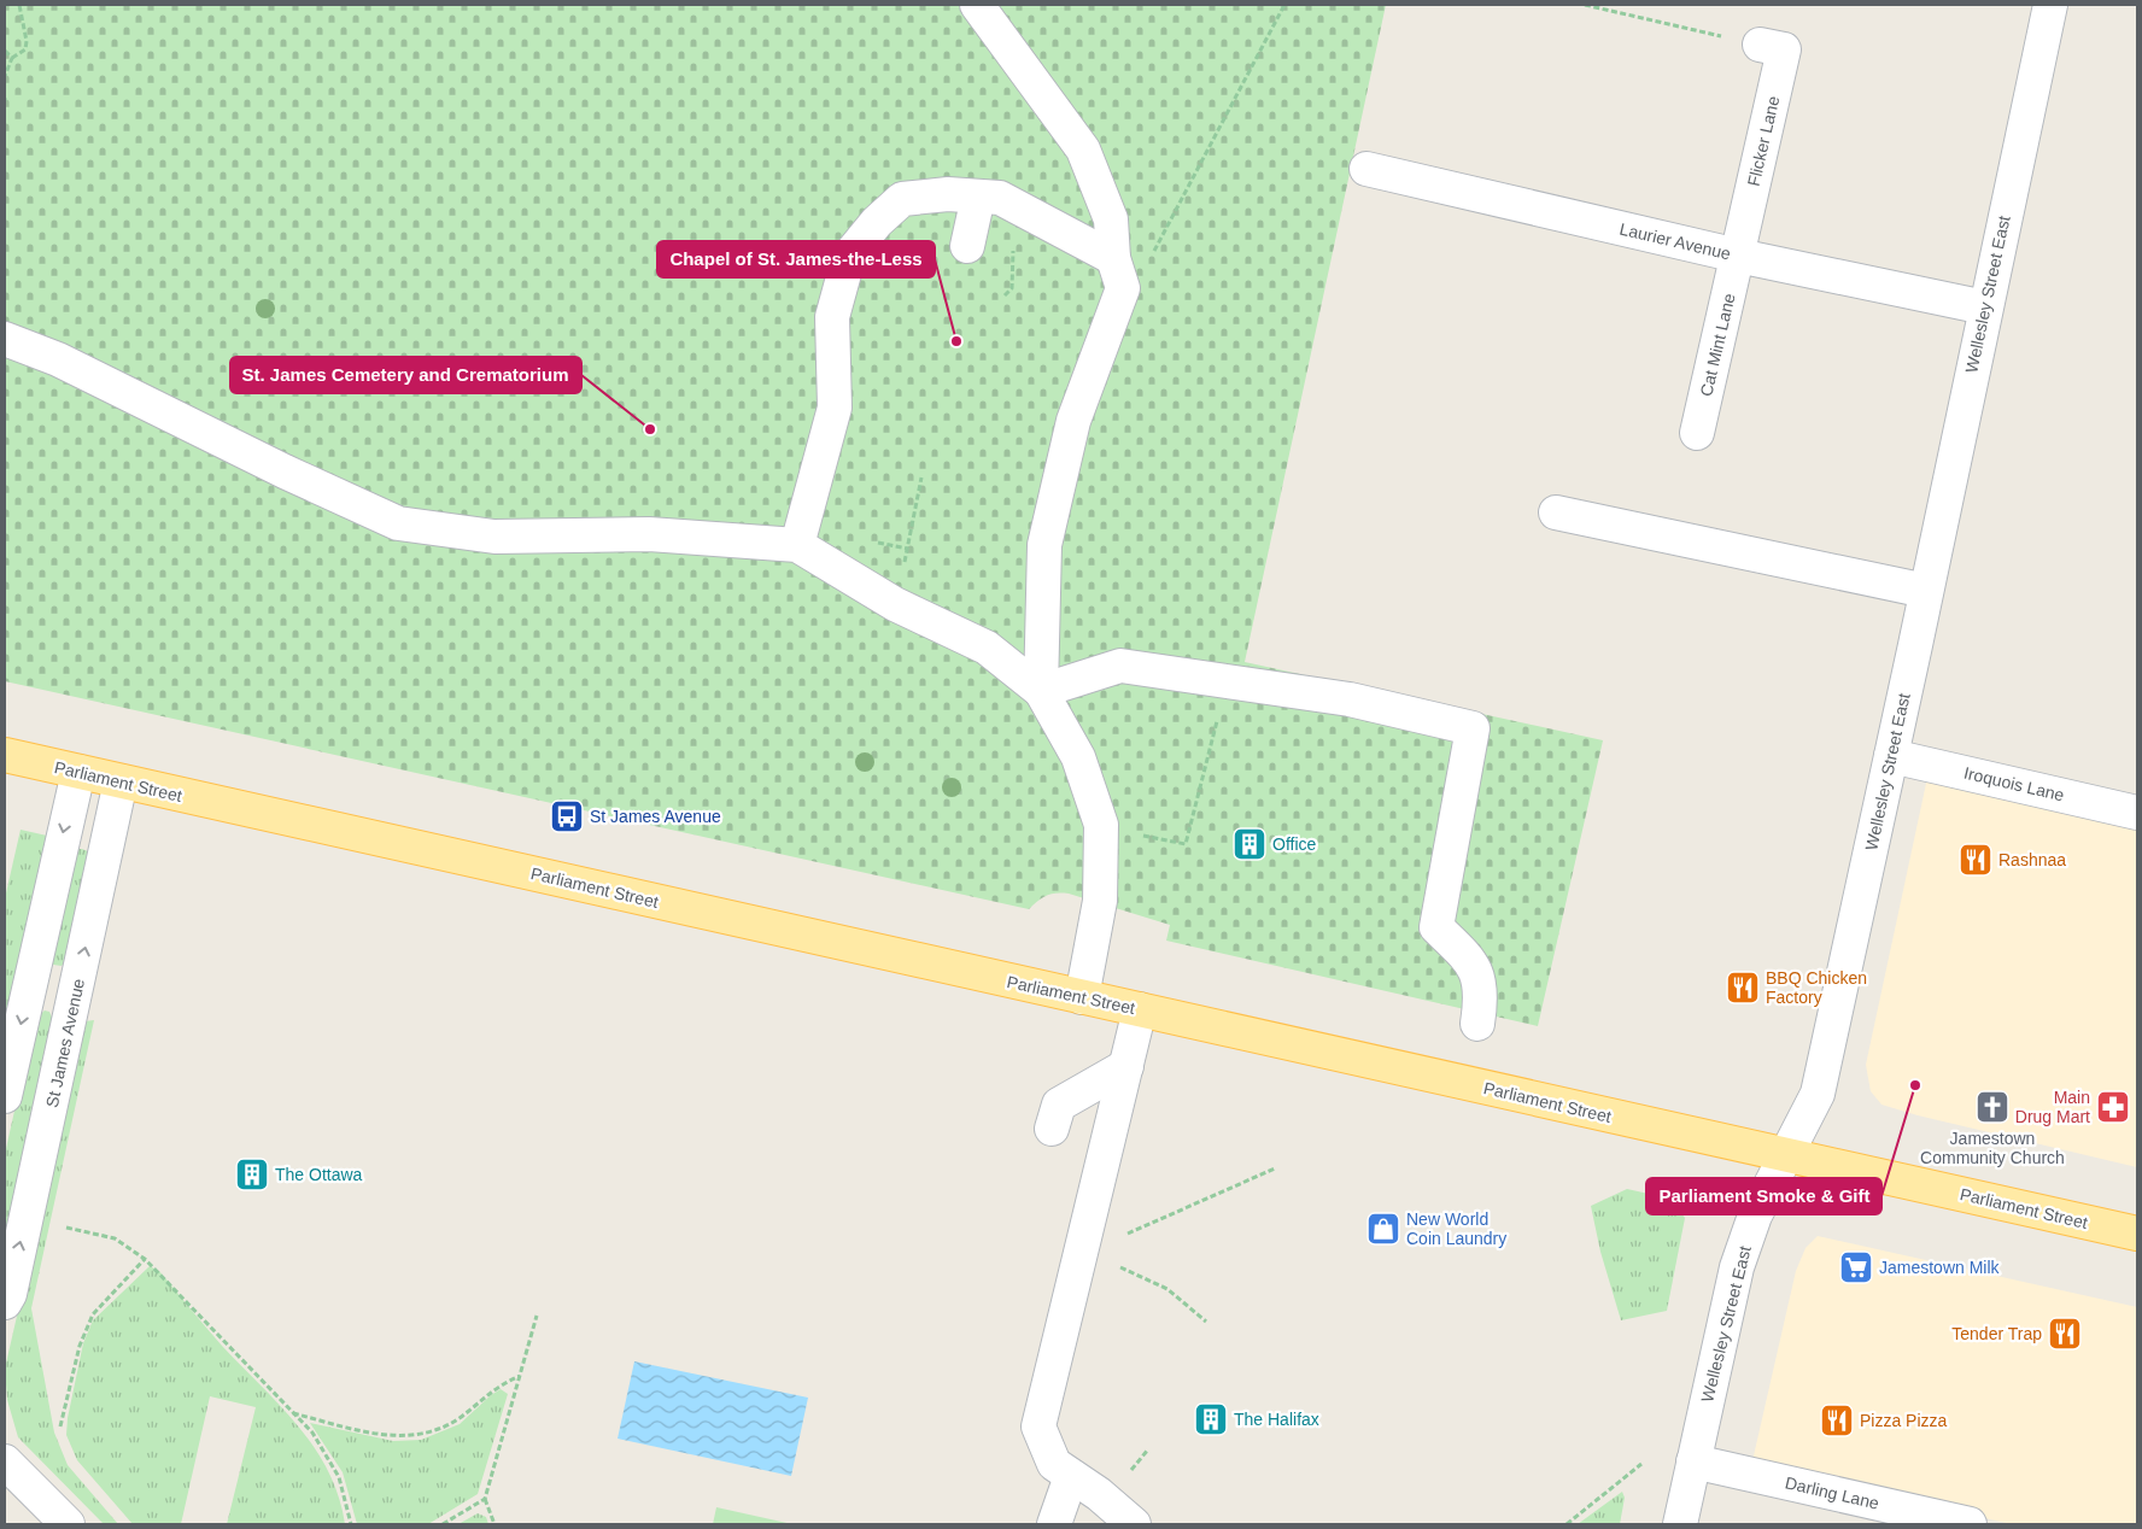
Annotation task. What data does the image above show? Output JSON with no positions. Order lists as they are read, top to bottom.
{
  "streets": {
    "main road": ["Parliament Street"],
    "street": [
      "Flicker Lane",
      "Laurier Avenue",
      "Wellesley Street East",
      "Cat Mint Lane",
      "Iroquois Lane",
      "St James Avenue",
      "Darling Lane"
    ]
  },
  "crossings": [
    ["Flicker Lane", "Laurier Avenue"],
    ["Flicker Lane", "Cat Mint Lane"],
    ["Laurier Avenue", "Wellesley Street East"],
    ["Laurier Avenue", "Cat Mint Lane"],
    ["Wellesley Street East", "Parliament Street"],
    ["Wellesley Street East", "Iroquois Lane"],
    ["Wellesley Street East", "Darling Lane"],
    ["Parliament Street", "St James Avenue"]
  ],
  "places": {
    "other": ["Chapel of St. James-the-Less", "St. James Cemetery and Crematorium", "Parliament Smoke & Gift"],
    "bus stop": ["St James Avenue"],
    "building": ["Office", "The Ottawa", "The Halifax"],
    "restaurant": [
      "Rashnaa",
      "BBQ Chicken Factory",
      "Tender Trap",
      "Pizza Pizza"
    ],
    "church": ["Jamestown Community Church"],
    "pharmacy": ["Main Drug Mart"],
    "shop": ["New World Coin Laundry"],
    "supermarket": ["Jamestown Milk"]
  }
}
